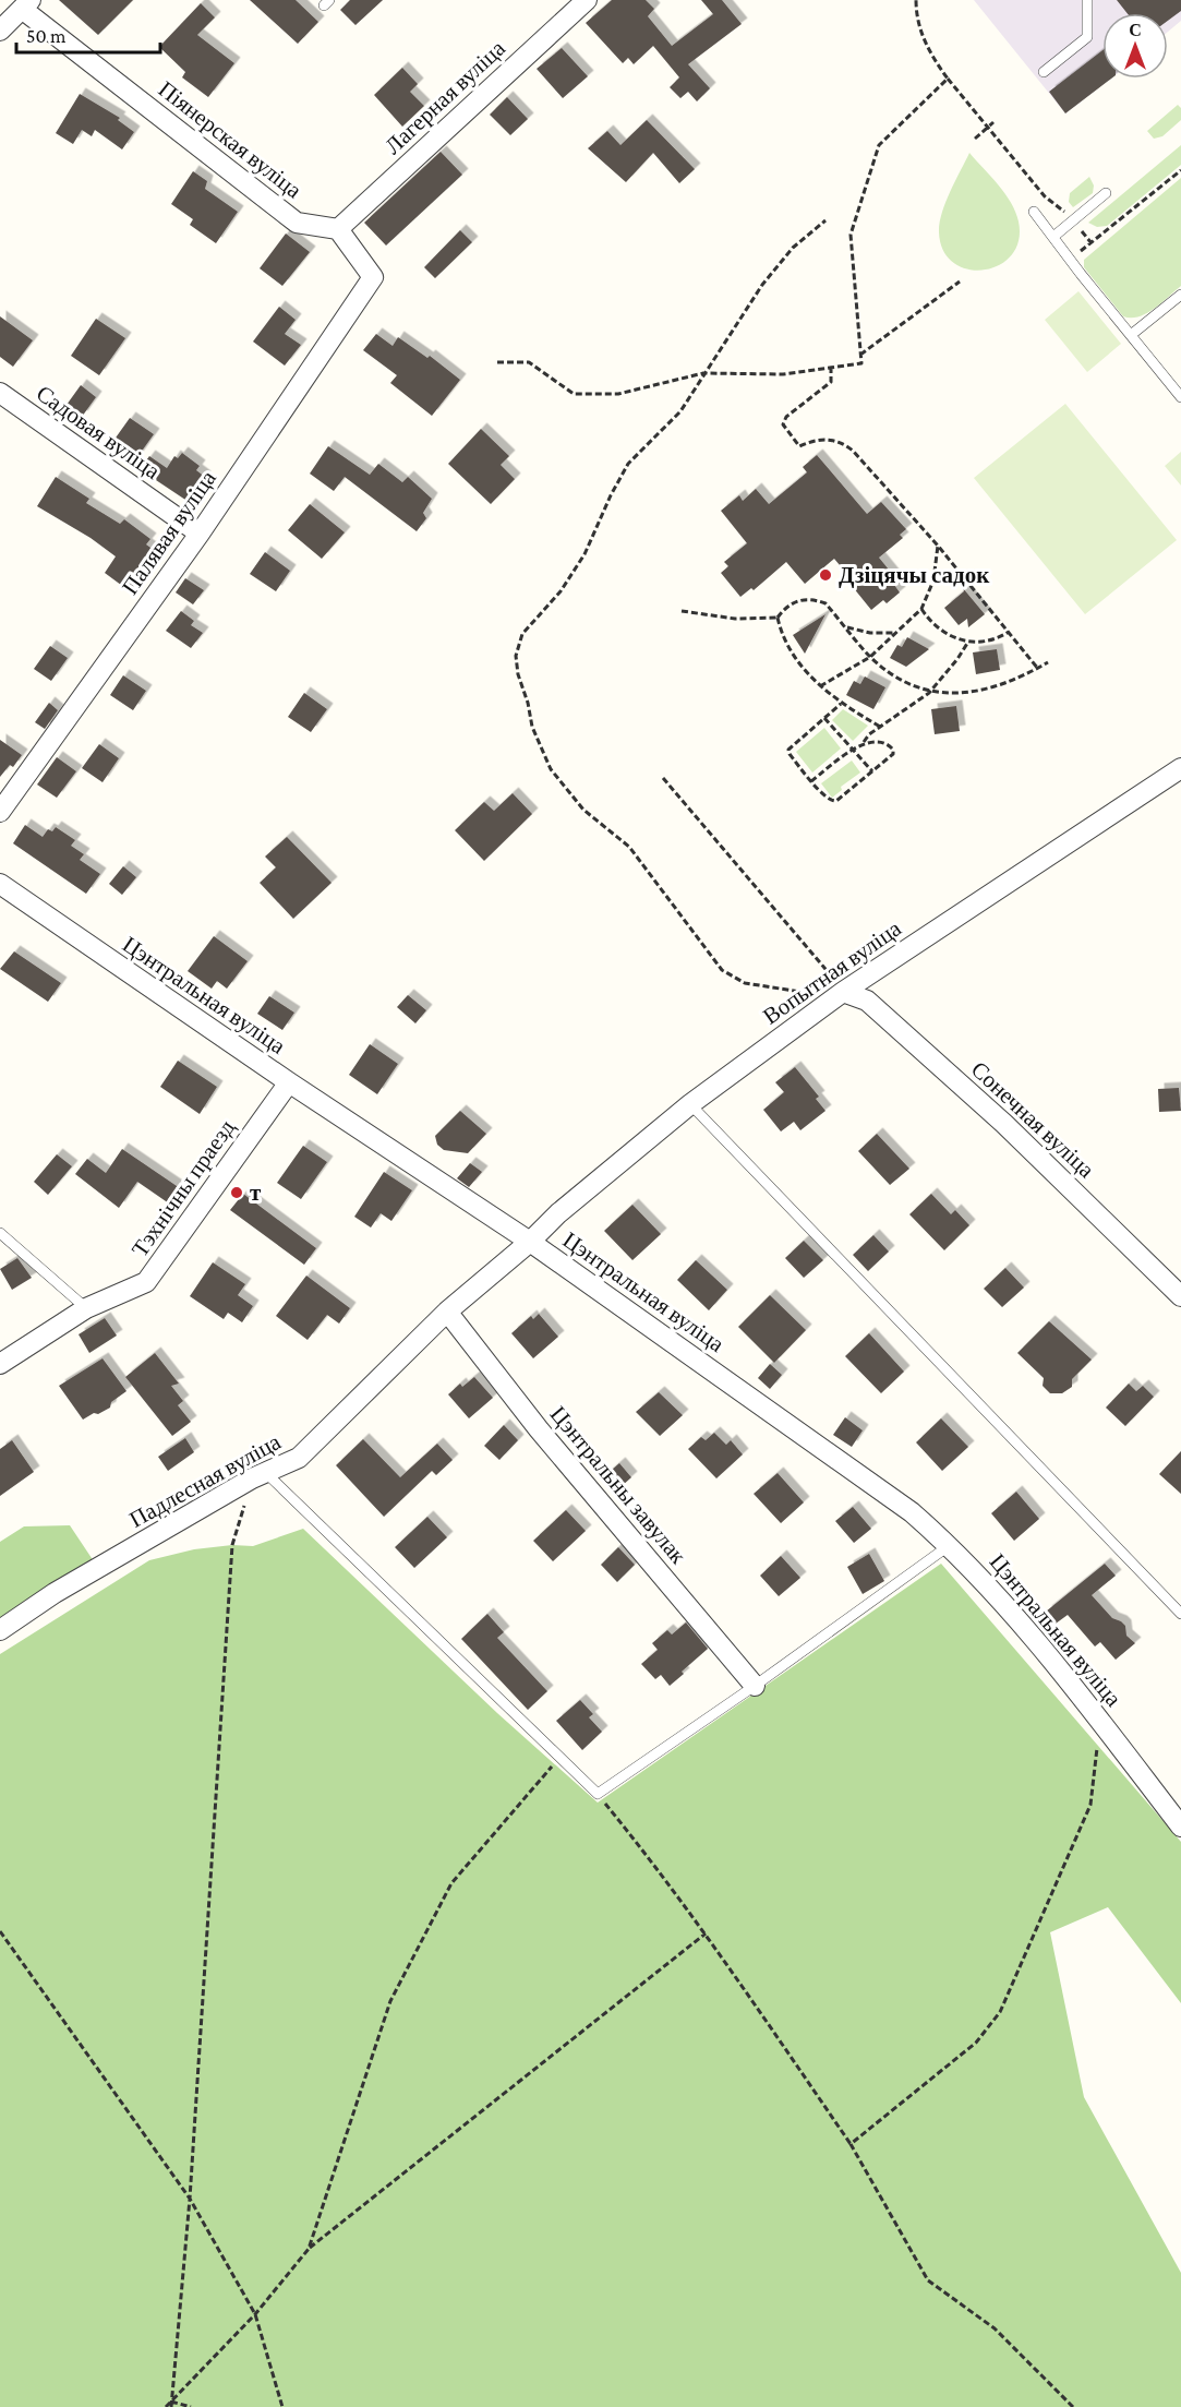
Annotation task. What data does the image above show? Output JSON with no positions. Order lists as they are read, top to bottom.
{
  "streets": {
    "street": [
      "Лагерная вуліца",
      "Піянерская вуліца",
      "Садовая вуліца",
      "Палявая вуліца",
      "Вопытная вуліца",
      "Цэнтральная вуліца",
      "Сонечная вуліца",
      "Тэхнічны праезд",
      "Падлесная вуліца",
      "Цэнтральны завулак"
    ]
  },
  "crossings": [
    ["Лагерная вуліца", "Піянерская вуліца"],
    ["Лагерная вуліца", "Палявая вуліца"],
    ["Піянерская вуліца", "Палявая вуліца"],
    ["Садовая вуліца", "Палявая вуліца"],
    ["Вопытная вуліца", "Цэнтральная вуліца"],
    ["Вопытная вуліца", "Сонечная вуліца"],
    ["Вопытная вуліца", "Падлесная вуліца"],
    ["Цэнтральная вуліца", "Тэхнічны праезд"],
    ["Цэнтральная вуліца", "Падлесная вуліца"],
    ["Падлесная вуліца", "Цэнтральны завулак"]
  ],
  "places": ["Дзіцячы садок", "т"],
  "scale_bar": "50 m",
  "north": "top"
}
